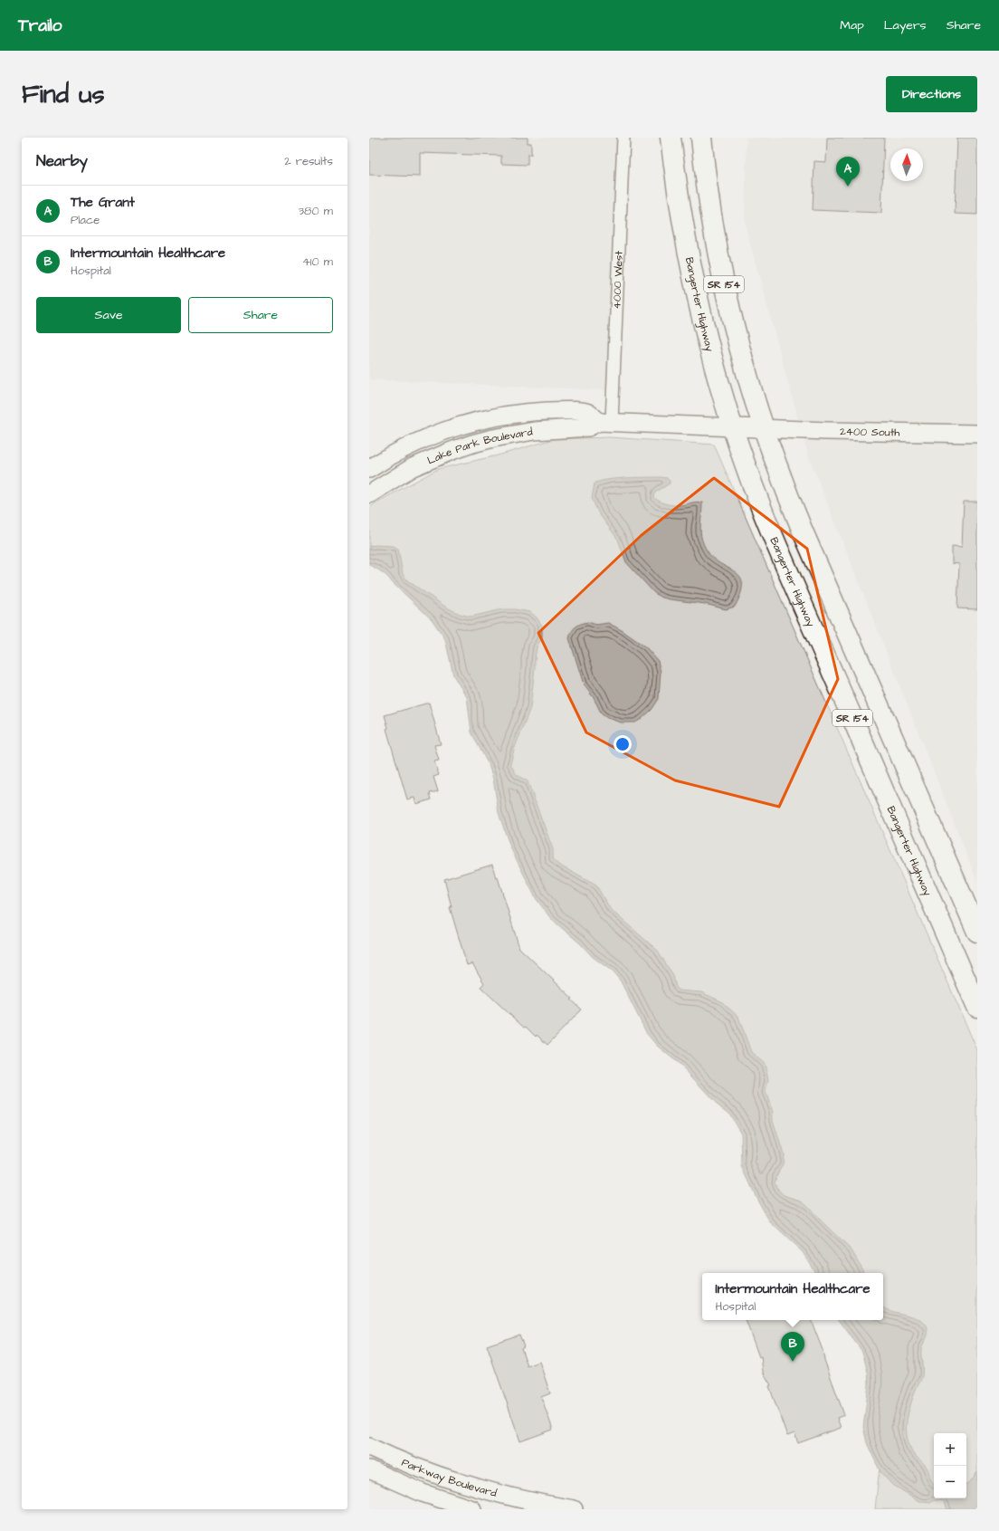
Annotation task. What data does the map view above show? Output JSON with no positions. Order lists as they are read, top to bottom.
{
  "streets": {
    "highway": ["SR 154", "Bangerter Highway"],
    "street": [
      "4000 West",
      "2400 South",
      "Lake Park Boulevard",
      "Parkway Boulevard"
    ]
  },
  "crossings": [
    ["4000 West", "Lake Park Boulevard"],
    ["SR 154", "2400 South"],
    ["SR 154", "Lake Park Boulevard"],
    ["Bangerter Highway", "Lake Park Boulevard"],
    ["2400 South", "Lake Park Boulevard"]
  ],
  "north": "top",
  "page": {
    "header": "Trailo",
    "nav": ["Map", "Layers", "Share"],
    "buttons": [
      "Directions",
      ["Save", "Share"]
    ],
    "title": "Find us",
    "heading": ["Nearby", "2 results"],
    "pins": ["A", "B"],
    "list": [
      {
        "mark": "A",
        "name": "The Grant",
        "note": "Place",
        "value": "380 m"
      },
      {
        "mark": "B",
        "name": "Intermountain Healthcare",
        "note": "Hospital",
        "value": "410 m"
      }
    ],
    "popup": ["Intermountain Healthcare", "Hospital"],
    "map_buttons": ["+", "−"]
  }
}
